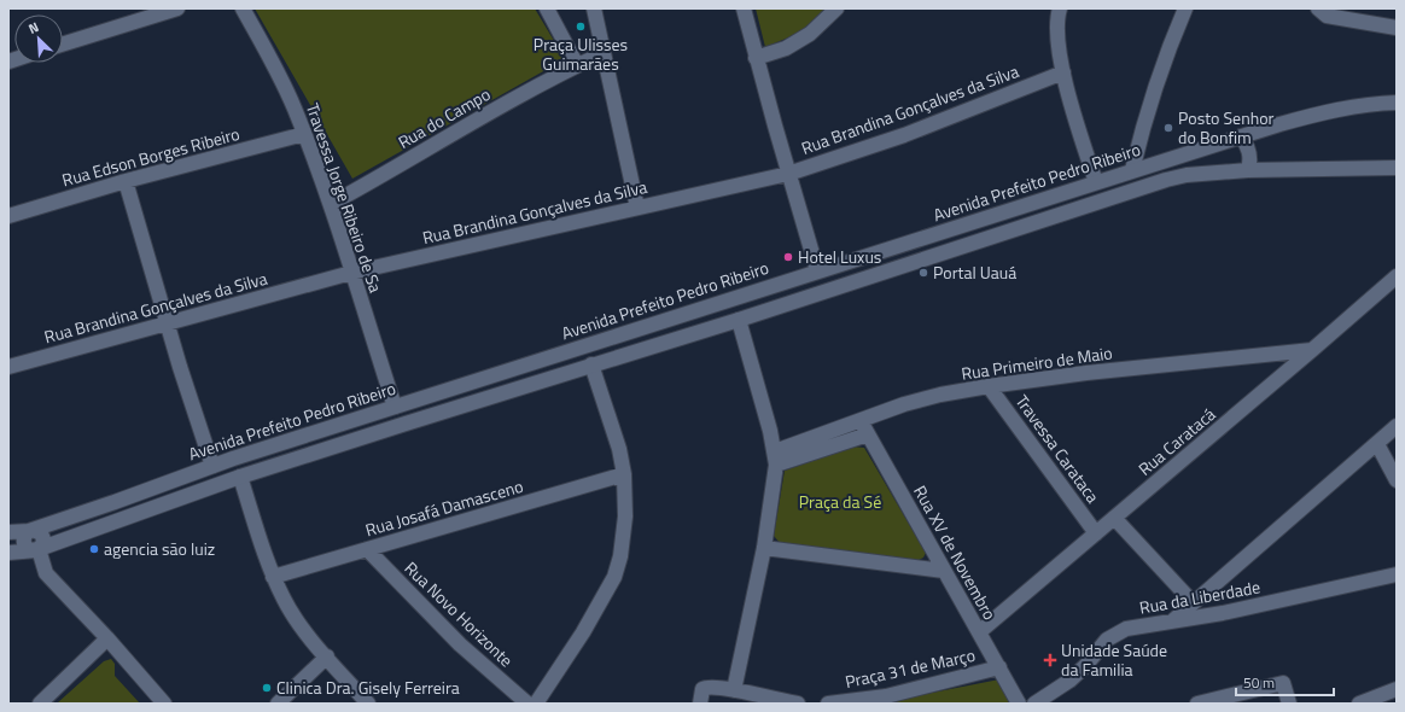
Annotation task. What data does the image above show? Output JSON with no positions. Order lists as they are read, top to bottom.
{
  "streets": {
    "street": [
      "Rua Brandina Gonçalves da Silva",
      "Rua do Campo",
      "Rua Edson Borges Ribeiro",
      "Avenida Prefeito Pedro Ribeiro",
      "Travessa Jorge Ribeiro de Sa",
      "Rua Primeiro de Maio",
      "Rua Caratacá",
      "Travessa Carataca",
      "Rua Josafá Damasceno",
      "Rua XV de Novembro",
      "Rua da Liberdade",
      "Rua Novo Horizonte",
      "Praça 31 de Março"
    ]
  },
  "crossings": [
    ["Rua Brandina Gonçalves da Silva", "Travessa Jorge Ribeiro de Sa"],
    ["Rua do Campo", "Travessa Jorge Ribeiro de Sa"],
    ["Rua Edson Borges Ribeiro", "Travessa Jorge Ribeiro de Sa"],
    ["Avenida Prefeito Pedro Ribeiro", "Travessa Jorge Ribeiro de Sa"],
    ["Rua Primeiro de Maio", "Rua Caratacá"],
    ["Rua Primeiro de Maio", "Travessa Carataca"],
    ["Rua Primeiro de Maio", "Rua XV de Novembro"],
    ["Rua Caratacá", "Travessa Carataca"],
    ["Rua Caratacá", "Rua XV de Novembro"],
    ["Rua Josafá Damasceno", "Rua Novo Horizonte"],
    ["Rua XV de Novembro", "Praça 31 de Março"]
  ],
  "parks": ["Praça da Sé"],
  "places": {
    "other": [
      "Praça Ulisses Guimarães",
      "Posto Senhor do Bonfim",
      "Hotel Luxus",
      "Portal Uauá",
      "agencia são luiz",
      "Clinica Dra. Gisely Ferreira"
    ],
    "health": ["Unidade Saúde da Familia"]
  },
  "scale_bar": "50 m",
  "north": "top left"
}
